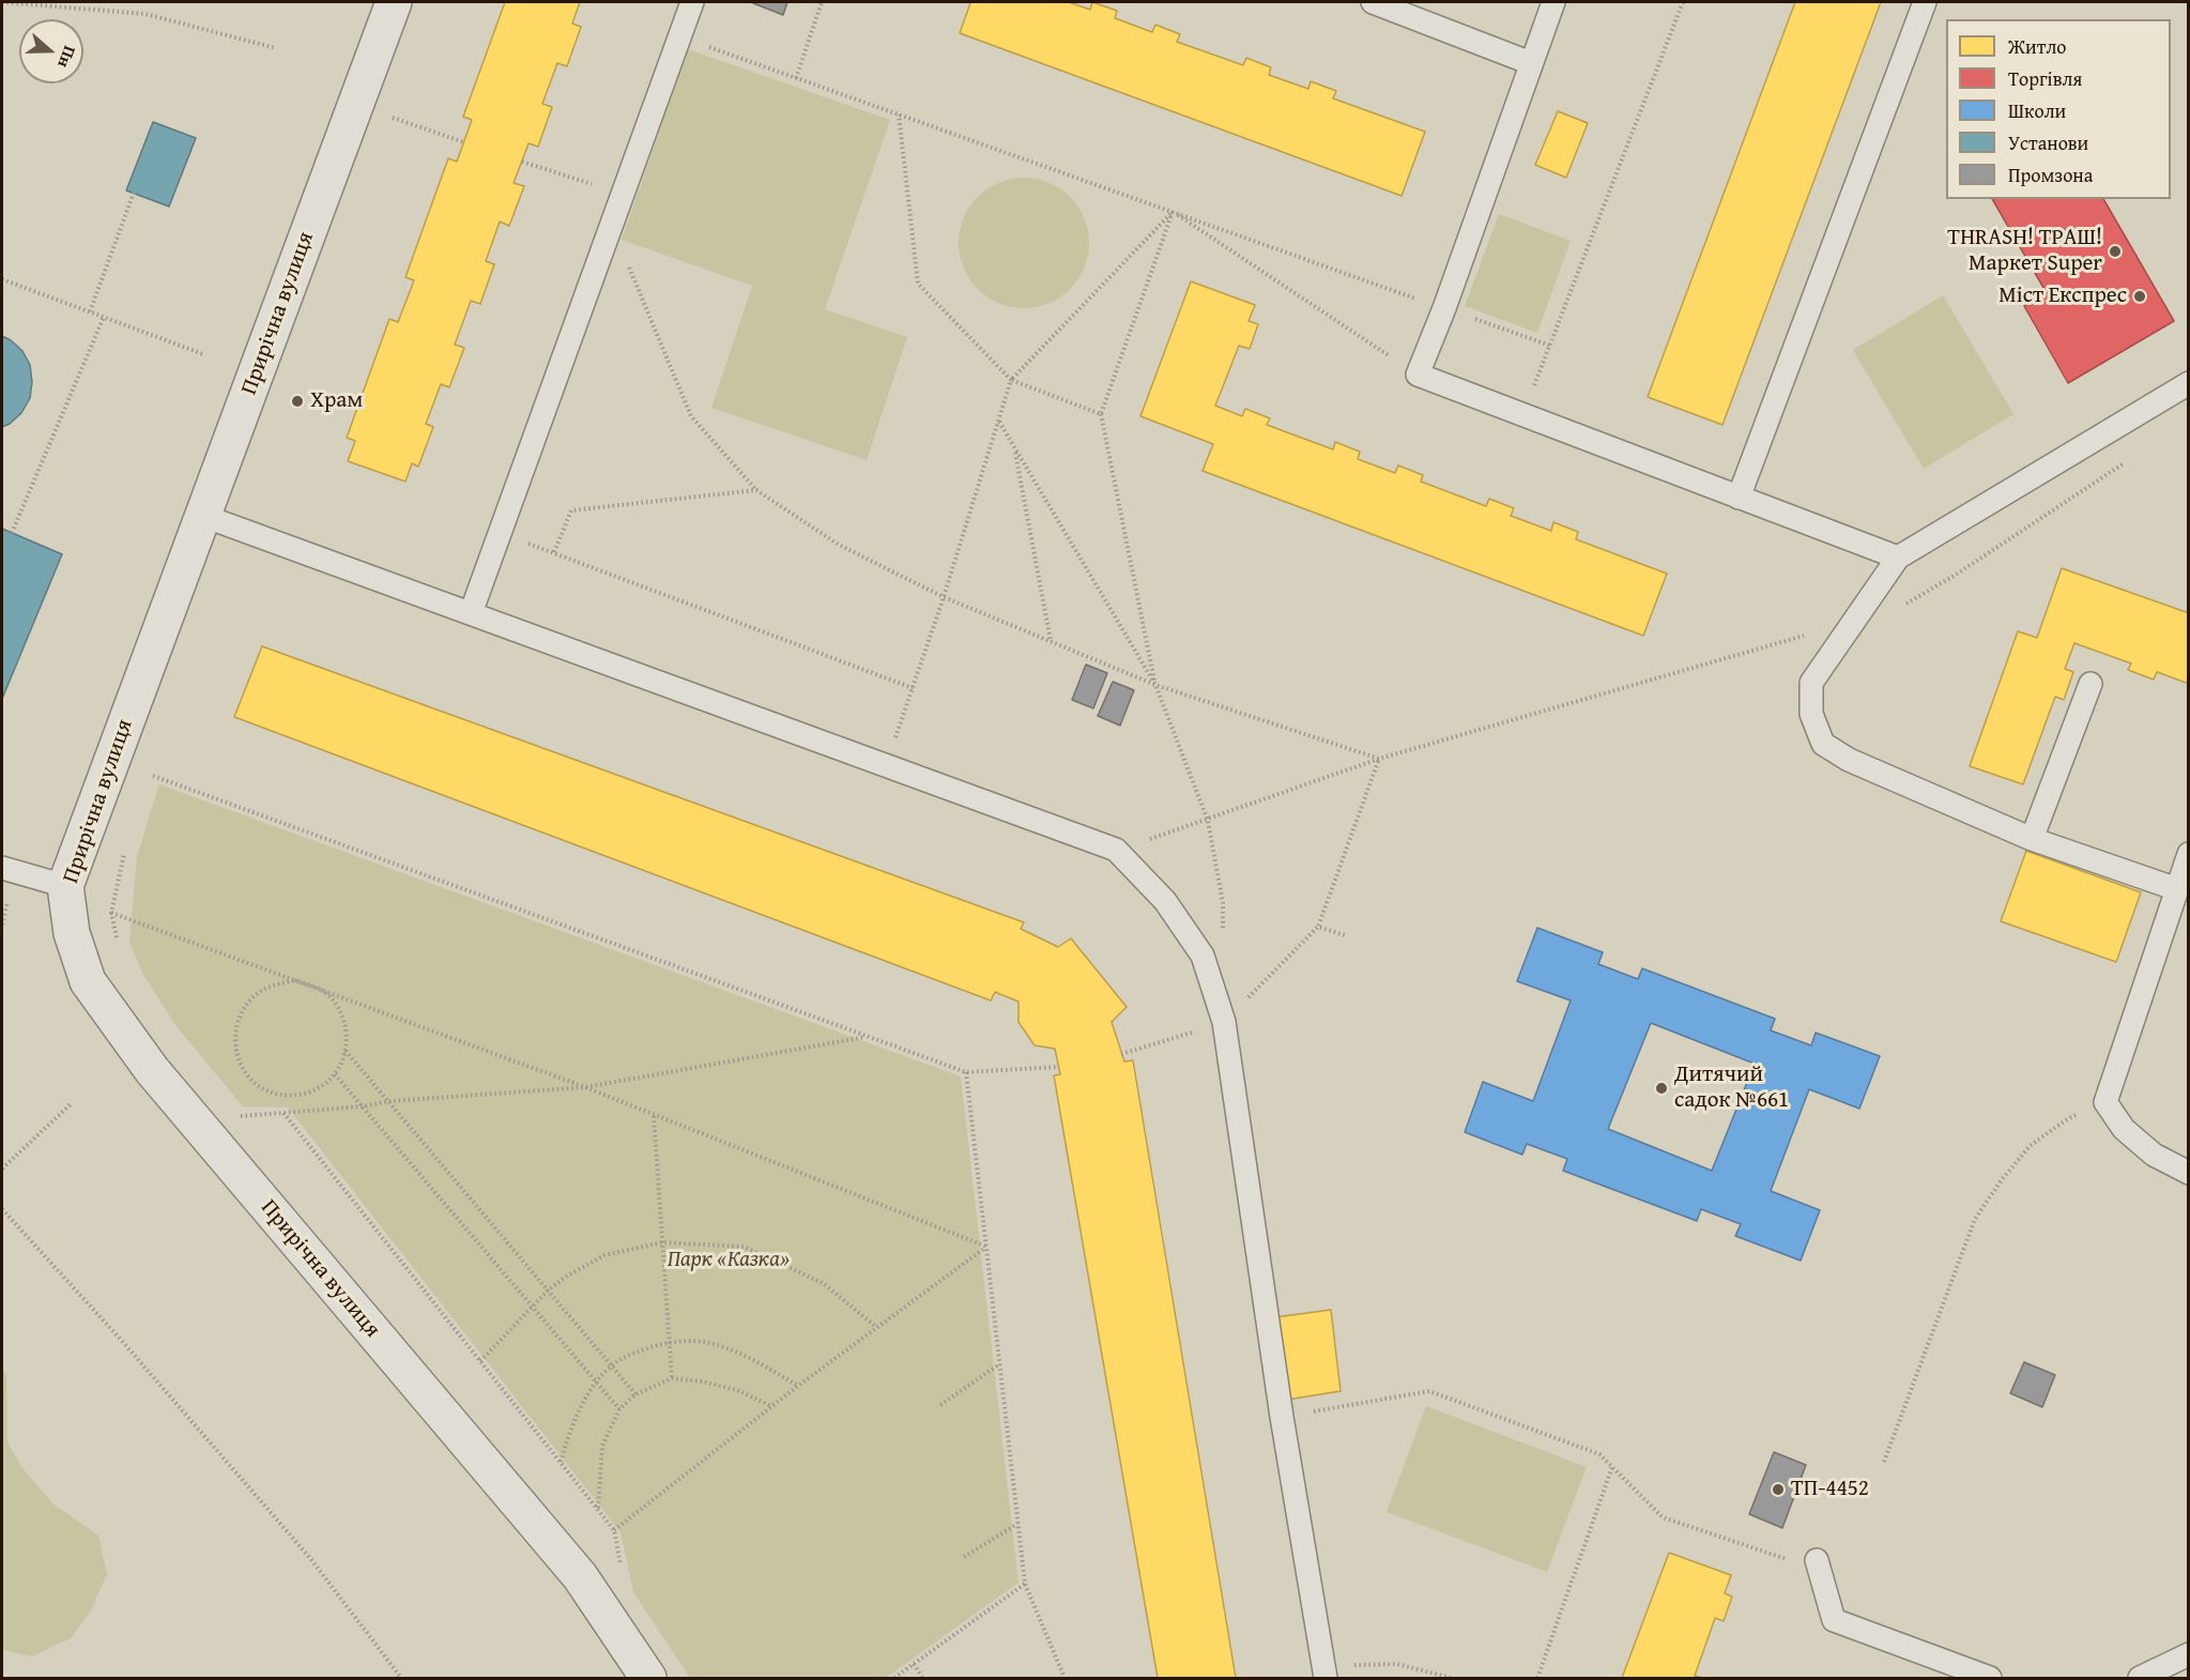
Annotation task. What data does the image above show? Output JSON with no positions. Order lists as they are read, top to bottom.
{
  "streets": {
    "street": ["Прирічна вулиця"]
  },
  "parks": ["Парк «Казка»"],
  "places": [
    "THRASH! ТРАШ! Маркет Super",
    "Міст Експрес",
    "Храм",
    "Дитячий садок №661",
    "ТП-4452"
  ],
  "legend": [
    "Житло",
    "Торгівля",
    "Школи",
    "Установи",
    "Промзона"
  ],
  "north": "right"
}
